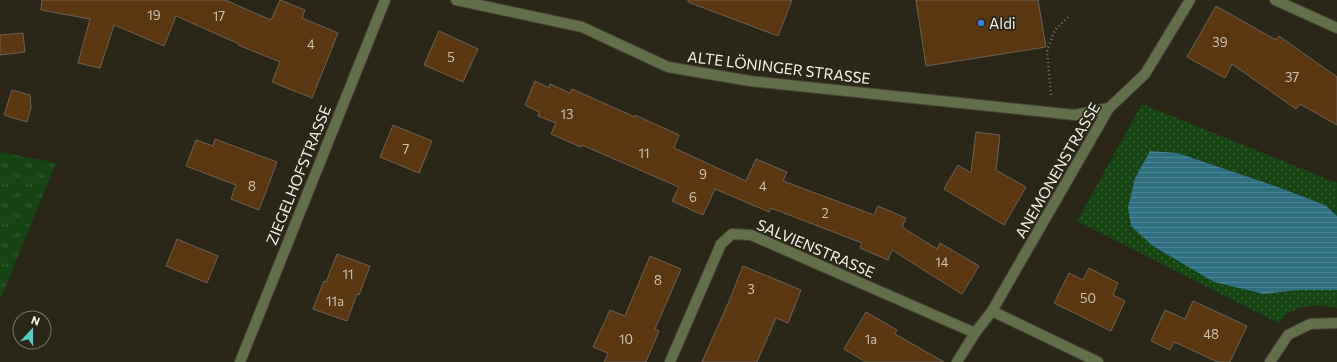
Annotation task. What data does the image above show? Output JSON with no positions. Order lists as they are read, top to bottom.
{
  "streets": {
    "street": [
      "ALTE LÖNINGER STRASSE",
      "ANEMONENSTRASSE",
      "ZIEGELHOFSTRASSE",
      "SALVIENSTRASSE"
    ]
  },
  "crossings": [
    ["ALTE LÖNINGER STRASSE", "ANEMONENSTRASSE"],
    ["ANEMONENSTRASSE", "SALVIENSTRASSE"]
  ],
  "places": ["Aldi"],
  "house_numbers": [
    "19",
    "17",
    "39",
    "4",
    "5",
    "37",
    "13",
    "7",
    "11",
    "9",
    "8",
    "4",
    "6",
    "2",
    "14",
    "11",
    "8",
    "3",
    "50",
    "11a",
    "48",
    "10",
    "1a"
  ],
  "north": "top"
}
